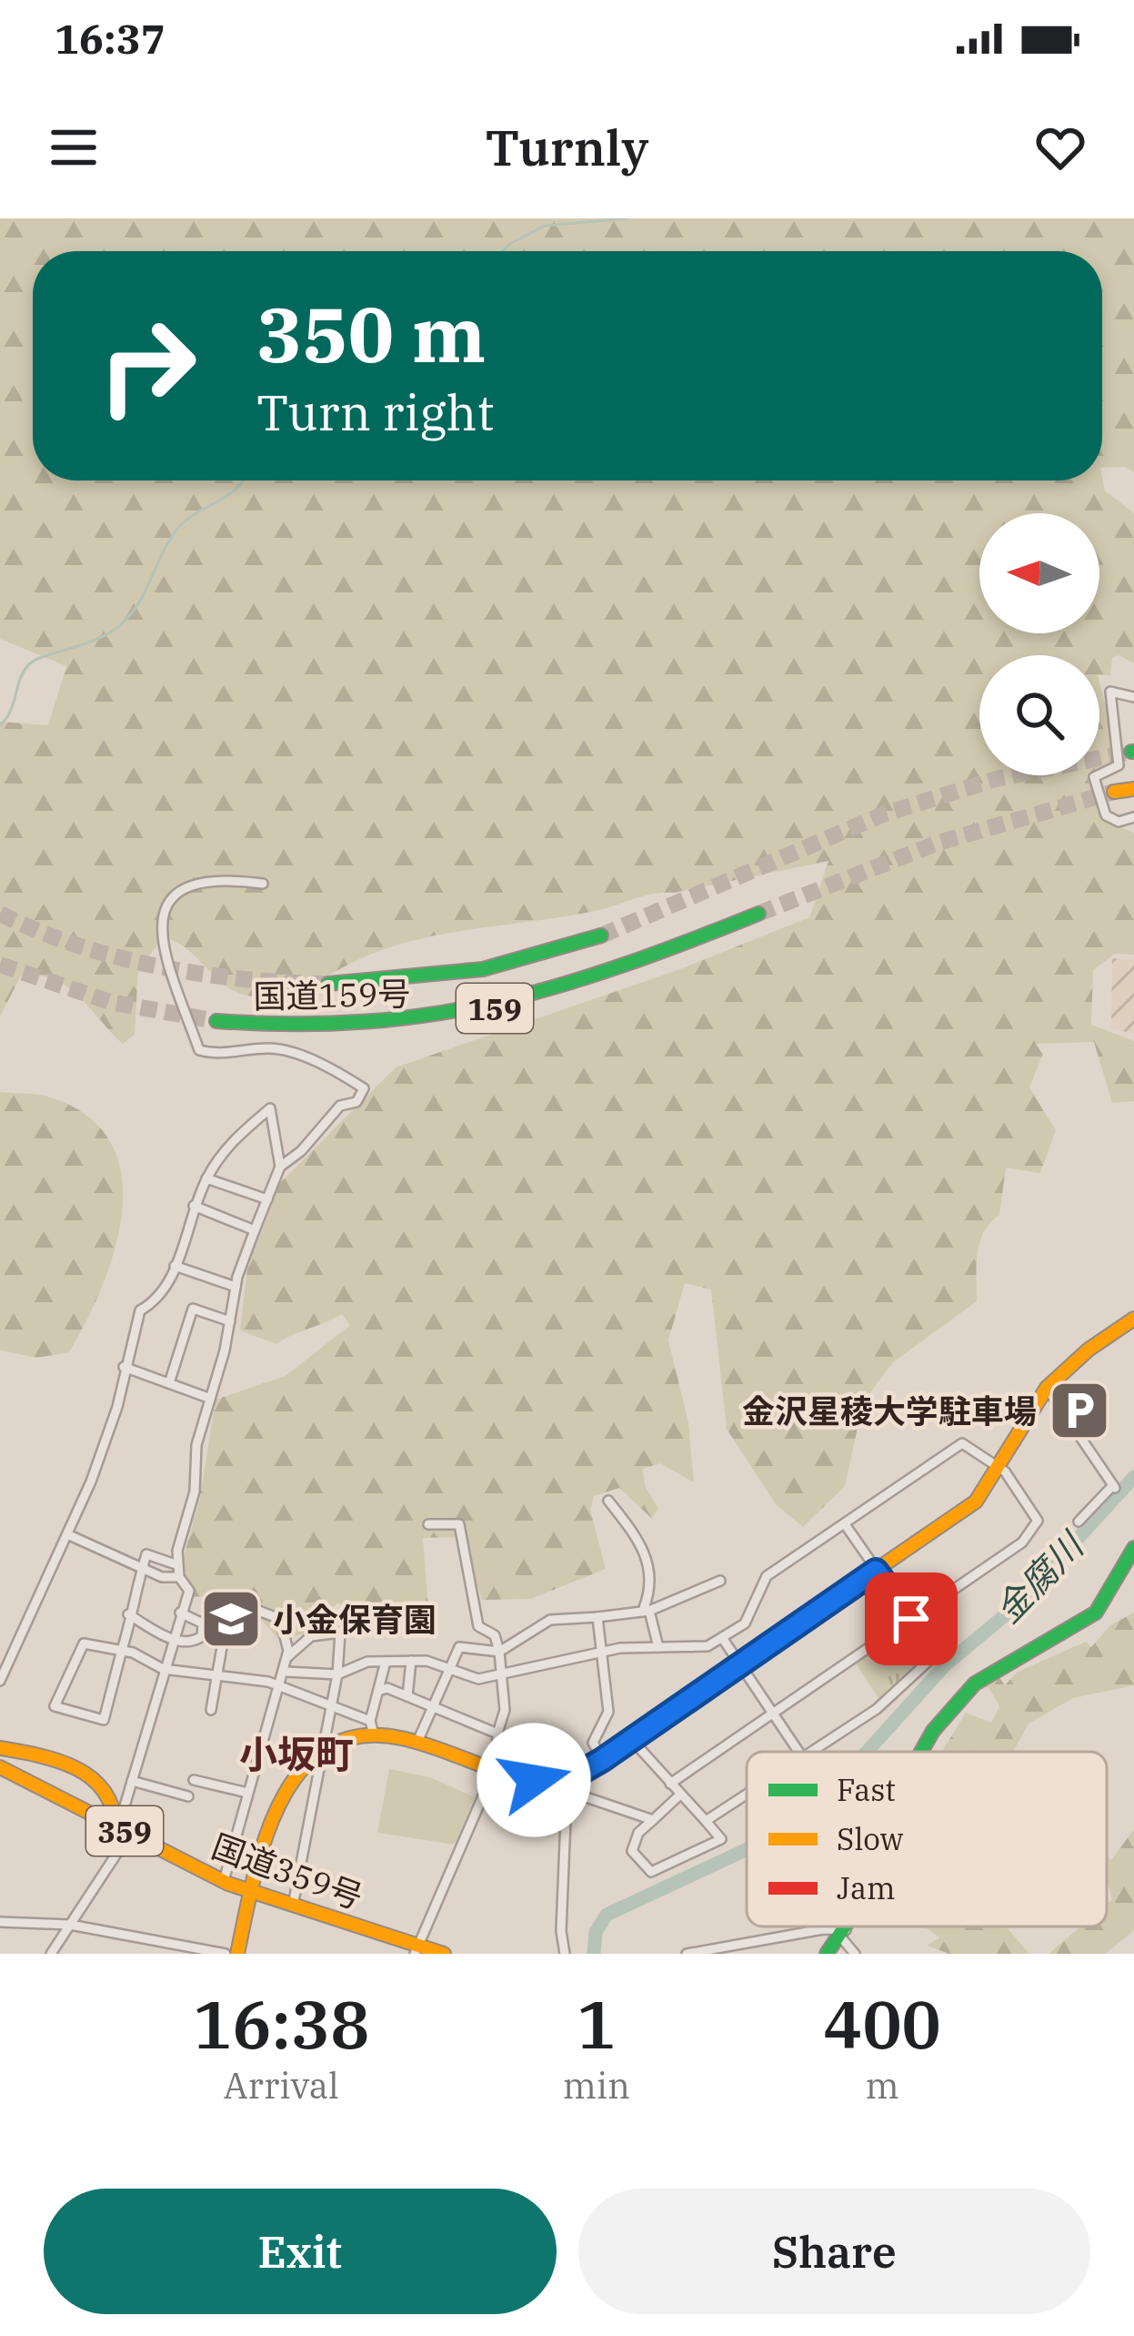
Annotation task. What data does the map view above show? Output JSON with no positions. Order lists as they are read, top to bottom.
{
  "streets": {
    "main road": [
      "国道159号",
      "159",
      "359",
      "国道359号"
    ]
  },
  "districts": ["小坂町"],
  "water": ["金腐川"],
  "places": {
    "parking": ["金沢星稜大学駐車場"],
    "school or university": ["小金保育園"]
  },
  "legend": ["Fast", "Slow", "Jam"],
  "north": "left",
  "page": {
    "status": "16:37",
    "header": "Turnly",
    "turn": ["350 m", "Turn right"],
    "eta": [
      "16:38",
      "Arrival",
      "1",
      "min",
      "400",
      "m"
    ],
    "buttons": ["Exit", "Share"]
  }
}
